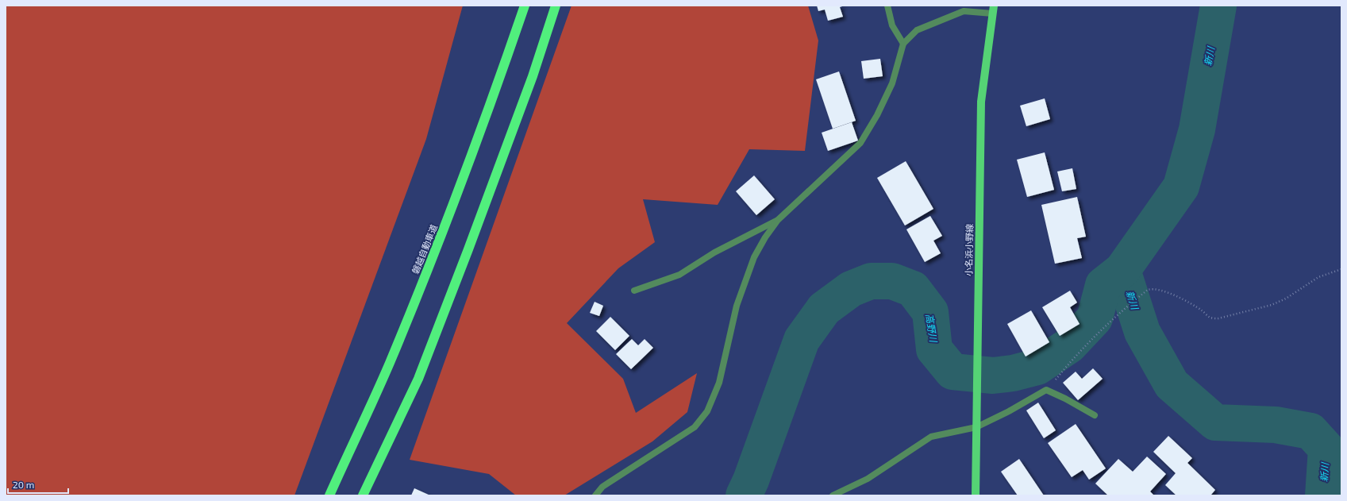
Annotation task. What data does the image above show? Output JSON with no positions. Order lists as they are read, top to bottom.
{
  "streets": {
    "highway": ["磐越自動車道"],
    "main road": ["小名浜小野線"]
  },
  "water": ["新川", "高野川"],
  "scale_bar": "20 m"
}
